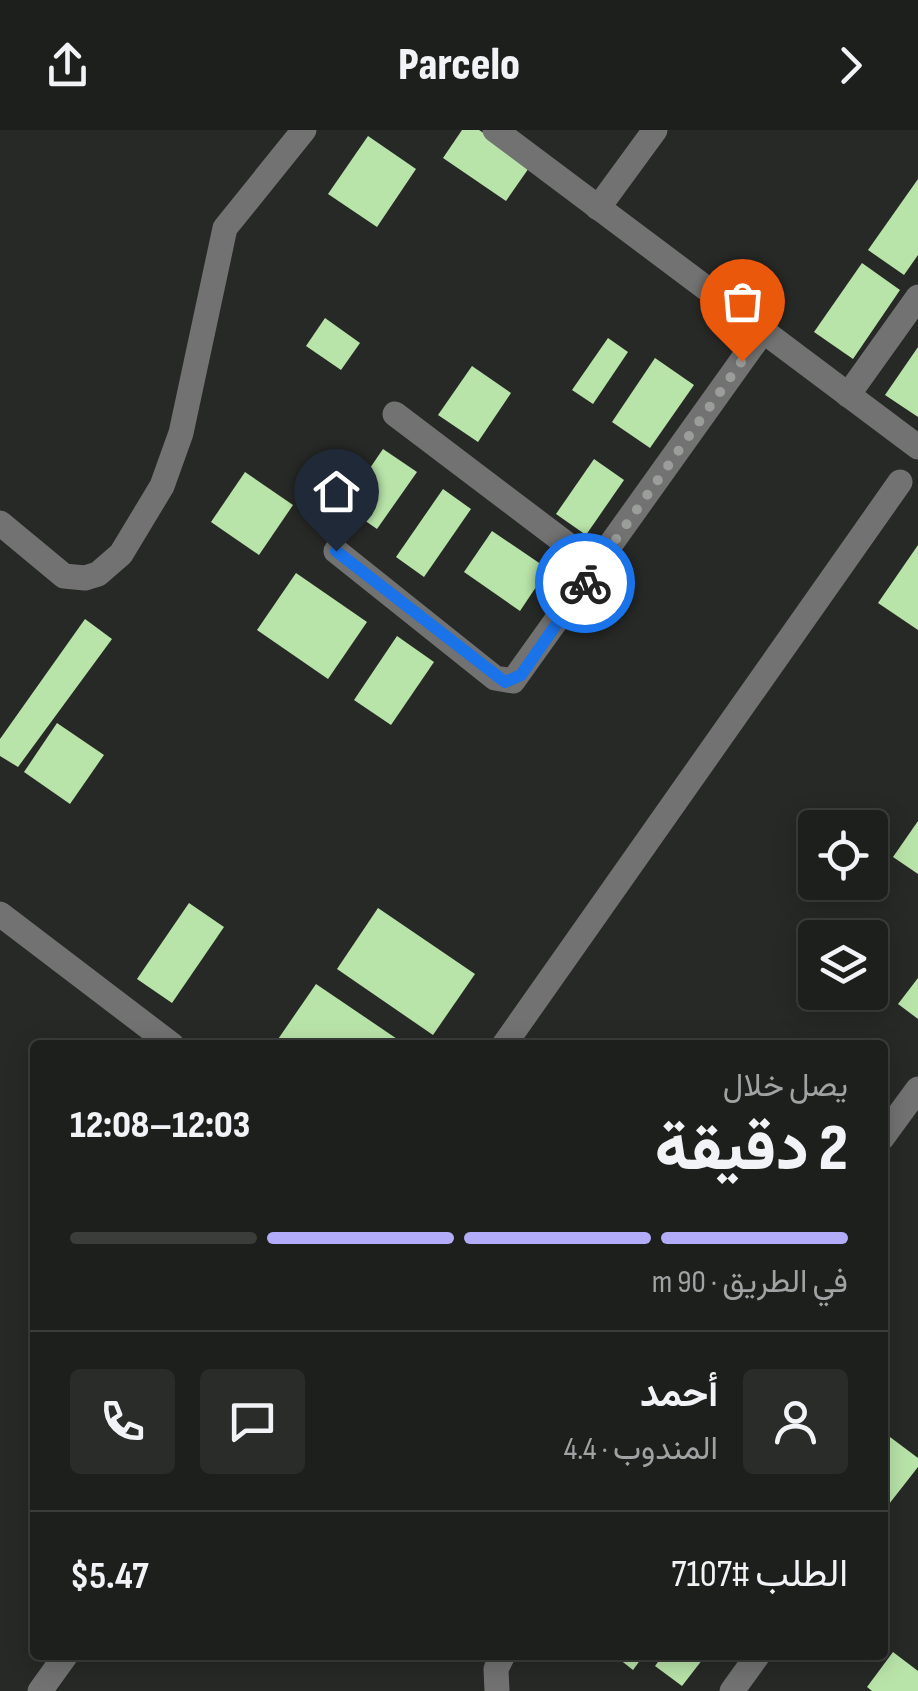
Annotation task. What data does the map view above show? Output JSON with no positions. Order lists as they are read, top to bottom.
{
  "page": {
    "header": "Parcelo",
    "heading": ["2 دقيقة", "يصل خلال", "12:03–12:08"],
    "panel": [
      "أحمد",
      "المندوب · 4.4",
      "الطلب #7107",
      "$5.47"
    ],
    "bar": "في الطريق · 90 m"
  }
}
